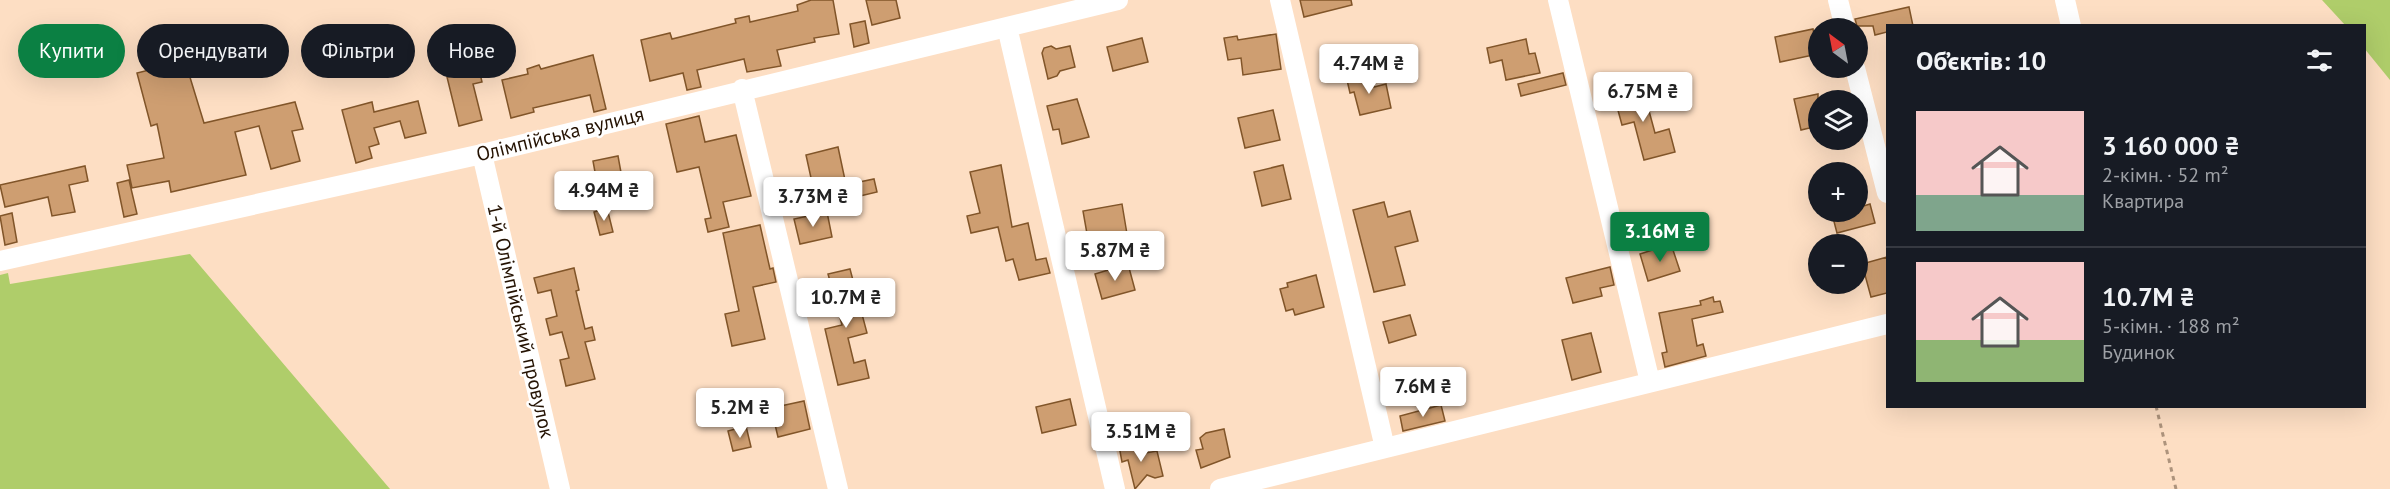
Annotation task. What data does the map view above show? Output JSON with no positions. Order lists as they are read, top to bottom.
{
  "streets": {
    "street": ["Олімпійська вулиця", "1-й Олімпійський провулок"]
  },
  "crossings": [
    ["Олімпійська вулиця", "1-й Олімпійський провулок"]
  ],
  "north": "top left",
  "page": {
    "map_buttons": ["+", "−"],
    "chip": [
      "Купити",
      "Орендувати",
      "Фільтри",
      "Нове"
    ],
    "heading": "Об’єктів: 10",
    "price": [
      "4.74M ₴",
      "6.75M ₴",
      "4.94M ₴",
      "3.73M ₴",
      "3.16M ₴",
      "5.87M ₴",
      "10.7M ₴",
      "7.6M ₴",
      "5.2M ₴",
      "3.51M ₴"
    ],
    "list": [
      {
        "name": "3 160 000 ₴",
        "note": "2-кімн. · 52 m² · Квартира"
      },
      {
        "name": "10.7M ₴",
        "note": "5-кімн. · 188 m² · Будинок"
      }
    ]
  }
}
